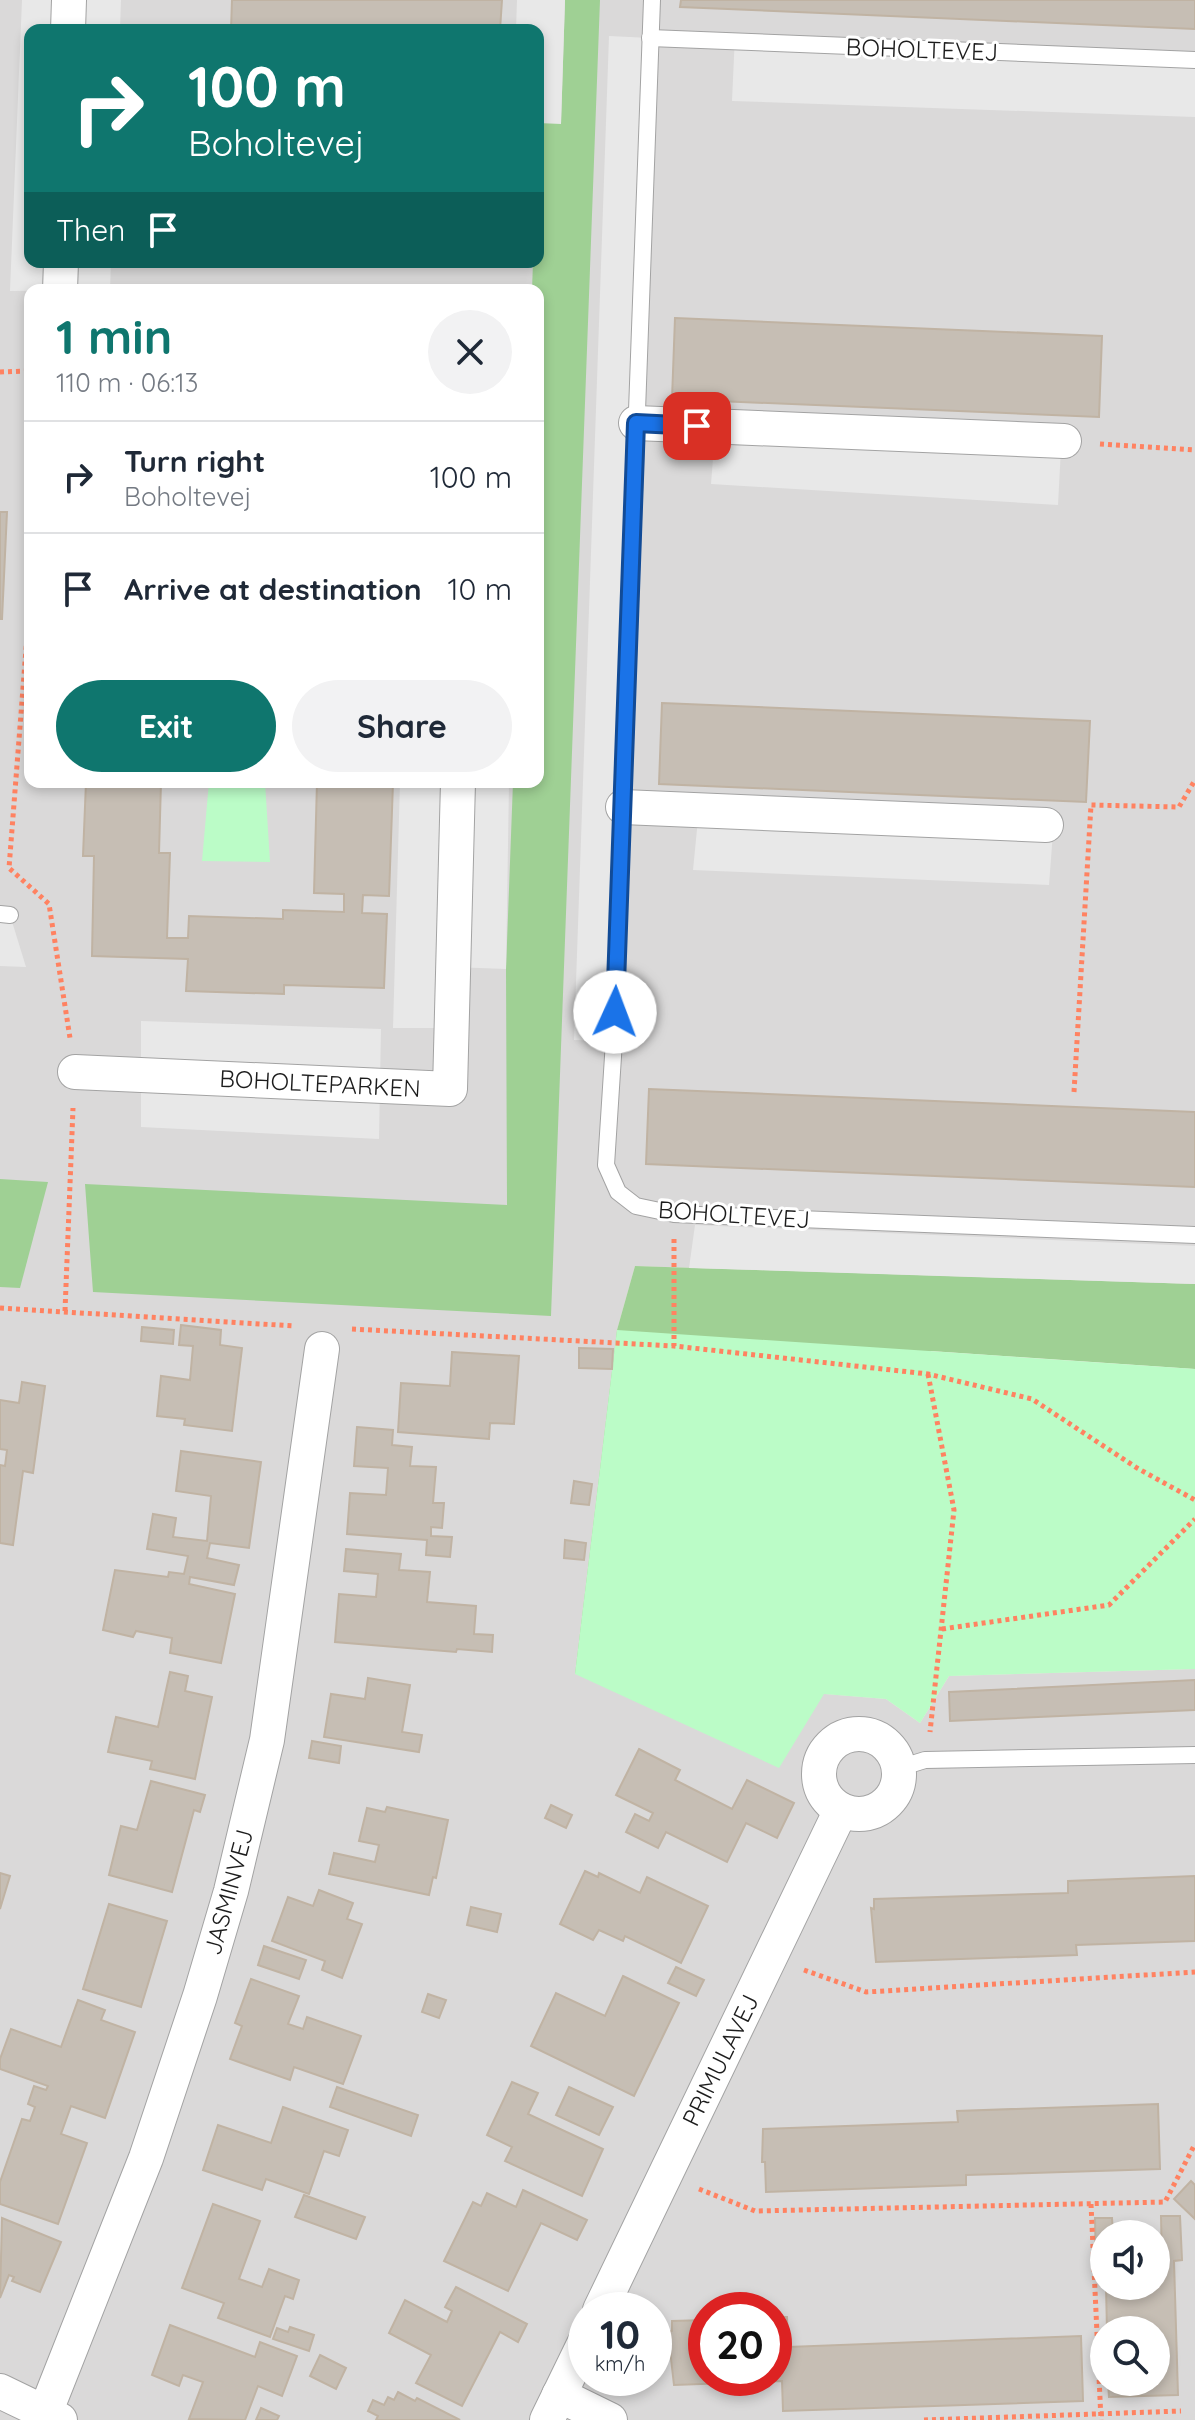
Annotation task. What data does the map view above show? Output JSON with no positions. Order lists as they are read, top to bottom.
{
  "streets": {
    "street": ["BOHOLTEPARKEN", "JASMINVEJ", "PRIMULAVEJ"],
    "lane": ["BOHOLTEVEJ"]
  },
  "page": {
    "turn": ["100 m", "Boholtevej"],
    "then": "Then",
    "heading": ["1 min", "110 m · 06:13"],
    "list": [
      {
        "name": "Turn right",
        "note": "Boholtevej",
        "value": "100 m"
      },
      {
        "name": "Arrive at destination",
        "value": "10 m"
      }
    ],
    "buttons": ["Exit", "Share"],
    "speed": "10 km/h",
    "limit": "20"
  }
}
